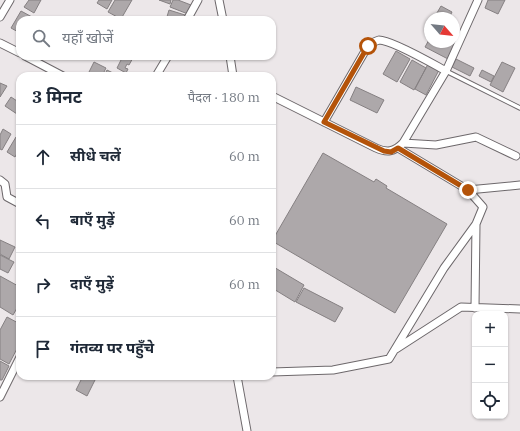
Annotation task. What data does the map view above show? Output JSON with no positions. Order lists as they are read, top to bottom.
{
  "north": "bottom right",
  "page": {
    "search": "यहाँ खोजें",
    "heading": ["3 मिनट", "पैदल · 180 m"],
    "list": [
      ["सीधे चलें", "60 m"],
      ["बाएँ मुड़ें", "60 m"],
      ["दाएँ मुड़ें", "60 m"],
      "गंतव्य पर पहुँचे"
    ],
    "map_buttons": ["+", "−"]
  }
}
